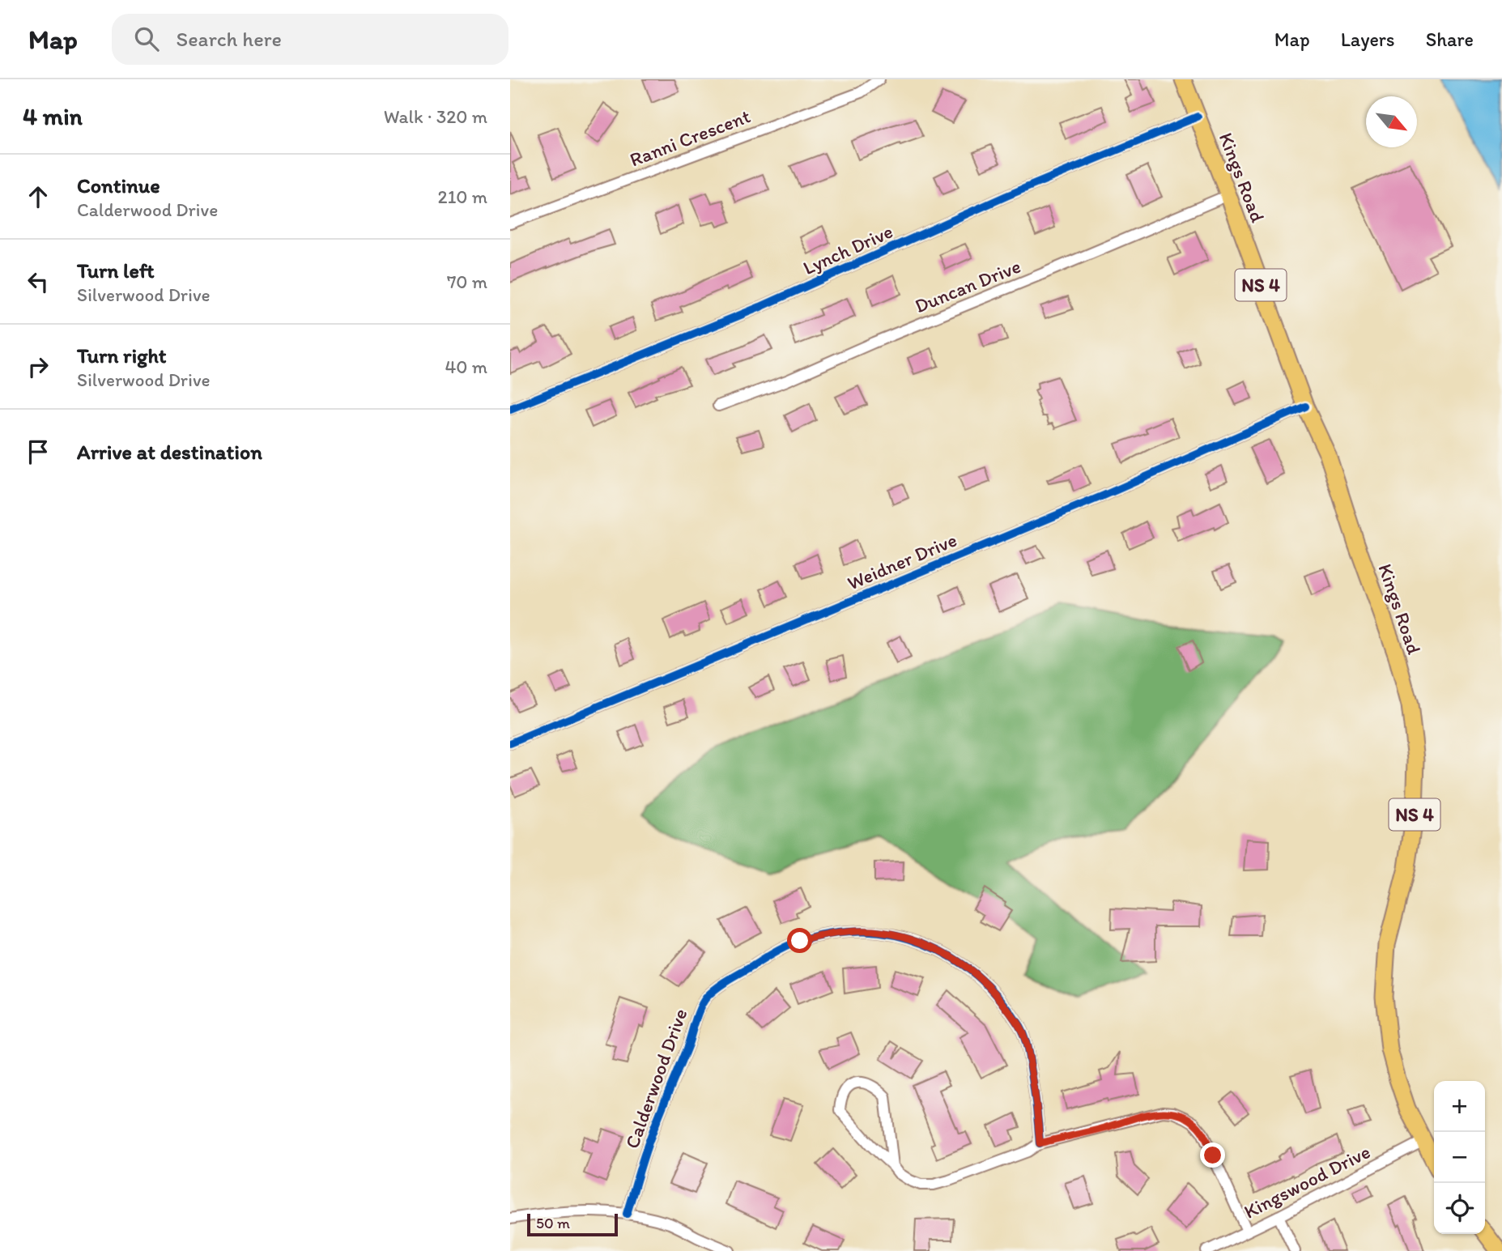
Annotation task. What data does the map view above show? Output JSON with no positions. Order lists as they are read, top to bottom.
{
  "streets": {
    "main road": ["Kings Road", "NS 4"],
    "street": [
      "Ranni Crescent",
      "Lynch Drive",
      "Duncan Drive",
      "Weidner Drive",
      "Calderwood Drive",
      "Kingswood Drive"
    ]
  },
  "crossings": [
    ["Kings Road", "Lynch Drive"],
    ["Kings Road", "Duncan Drive"],
    ["Kings Road", "Weidner Drive"],
    ["Kings Road", "Kingswood Drive"]
  ],
  "scale_bar": "50 m",
  "north": "bottom right",
  "page": {
    "header": "Map",
    "search": "Search here",
    "nav": ["Map", "Layers", "Share"],
    "heading": ["4 min", "Walk · 320 m"],
    "list": [
      ["Continue", "Calderwood Drive", "210 m"],
      ["Turn left", "Silverwood Drive", "70 m"],
      ["Turn right", "Silverwood Drive", "40 m"],
      "Arrive at destination"
    ],
    "map_buttons": ["+", "−"],
    "scale": "50 m"
  }
}
